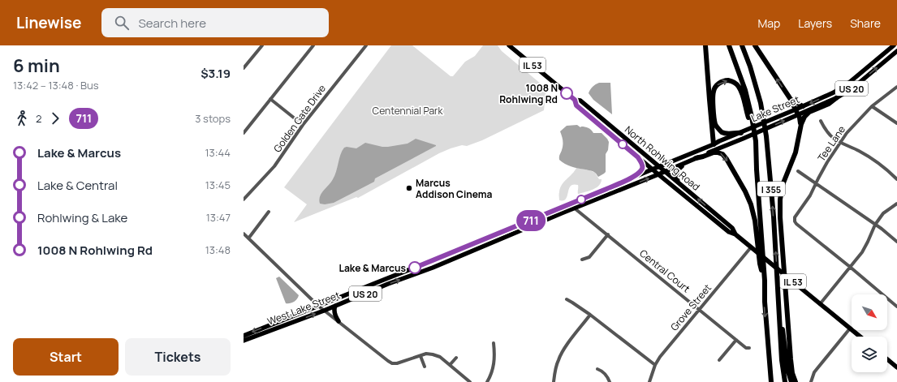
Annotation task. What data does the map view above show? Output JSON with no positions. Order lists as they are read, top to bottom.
{
  "streets": {
    "highway": ["I 355"],
    "main road": [
      "IL 53",
      "US 20",
      "Lake Street",
      "North Rohlwing Road",
      "West Lake Street"
    ],
    "street": [
      "Golden Gate Drive",
      "Tee Lane",
      "Central Court",
      "Grove Street"
    ]
  },
  "crossings": [
    ["Lake Street", "North Rohlwing Road"],
    ["Lake Street", "West Lake Street"],
    ["North Rohlwing Road", "Grove Street"],
    ["North Rohlwing Road", "West Lake Street"],
    ["Central Court", "Grove Street"],
    ["Central Court", "West Lake Street"]
  ],
  "parks": ["Centennial Park"],
  "places": ["1008 N Rohlwing Rd", "Marcus Addison Cinema", "Lake & Marcus"],
  "lines": ["bus line 711"],
  "north": "bottom right",
  "page": {
    "header": "Linewise",
    "search": "Search here",
    "nav": ["Map", "Layers", "Share"],
    "heading": ["6 min", "13:42 – 13:48 · Bus", "$3.19"],
    "on_map": "711",
    "legs": ["2", "711", "3 stops"],
    "list": [
      {
        "name": "Lake & Marcus",
        "value": "13:44"
      },
      {
        "name": "Lake & Central",
        "value": "13:45"
      },
      {
        "name": "Rohlwing & Lake",
        "value": "13:47"
      },
      {
        "name": "1008 N Rohlwing Rd",
        "value": "13:48"
      }
    ],
    "buttons": ["Start", "Tickets"]
  }
}
